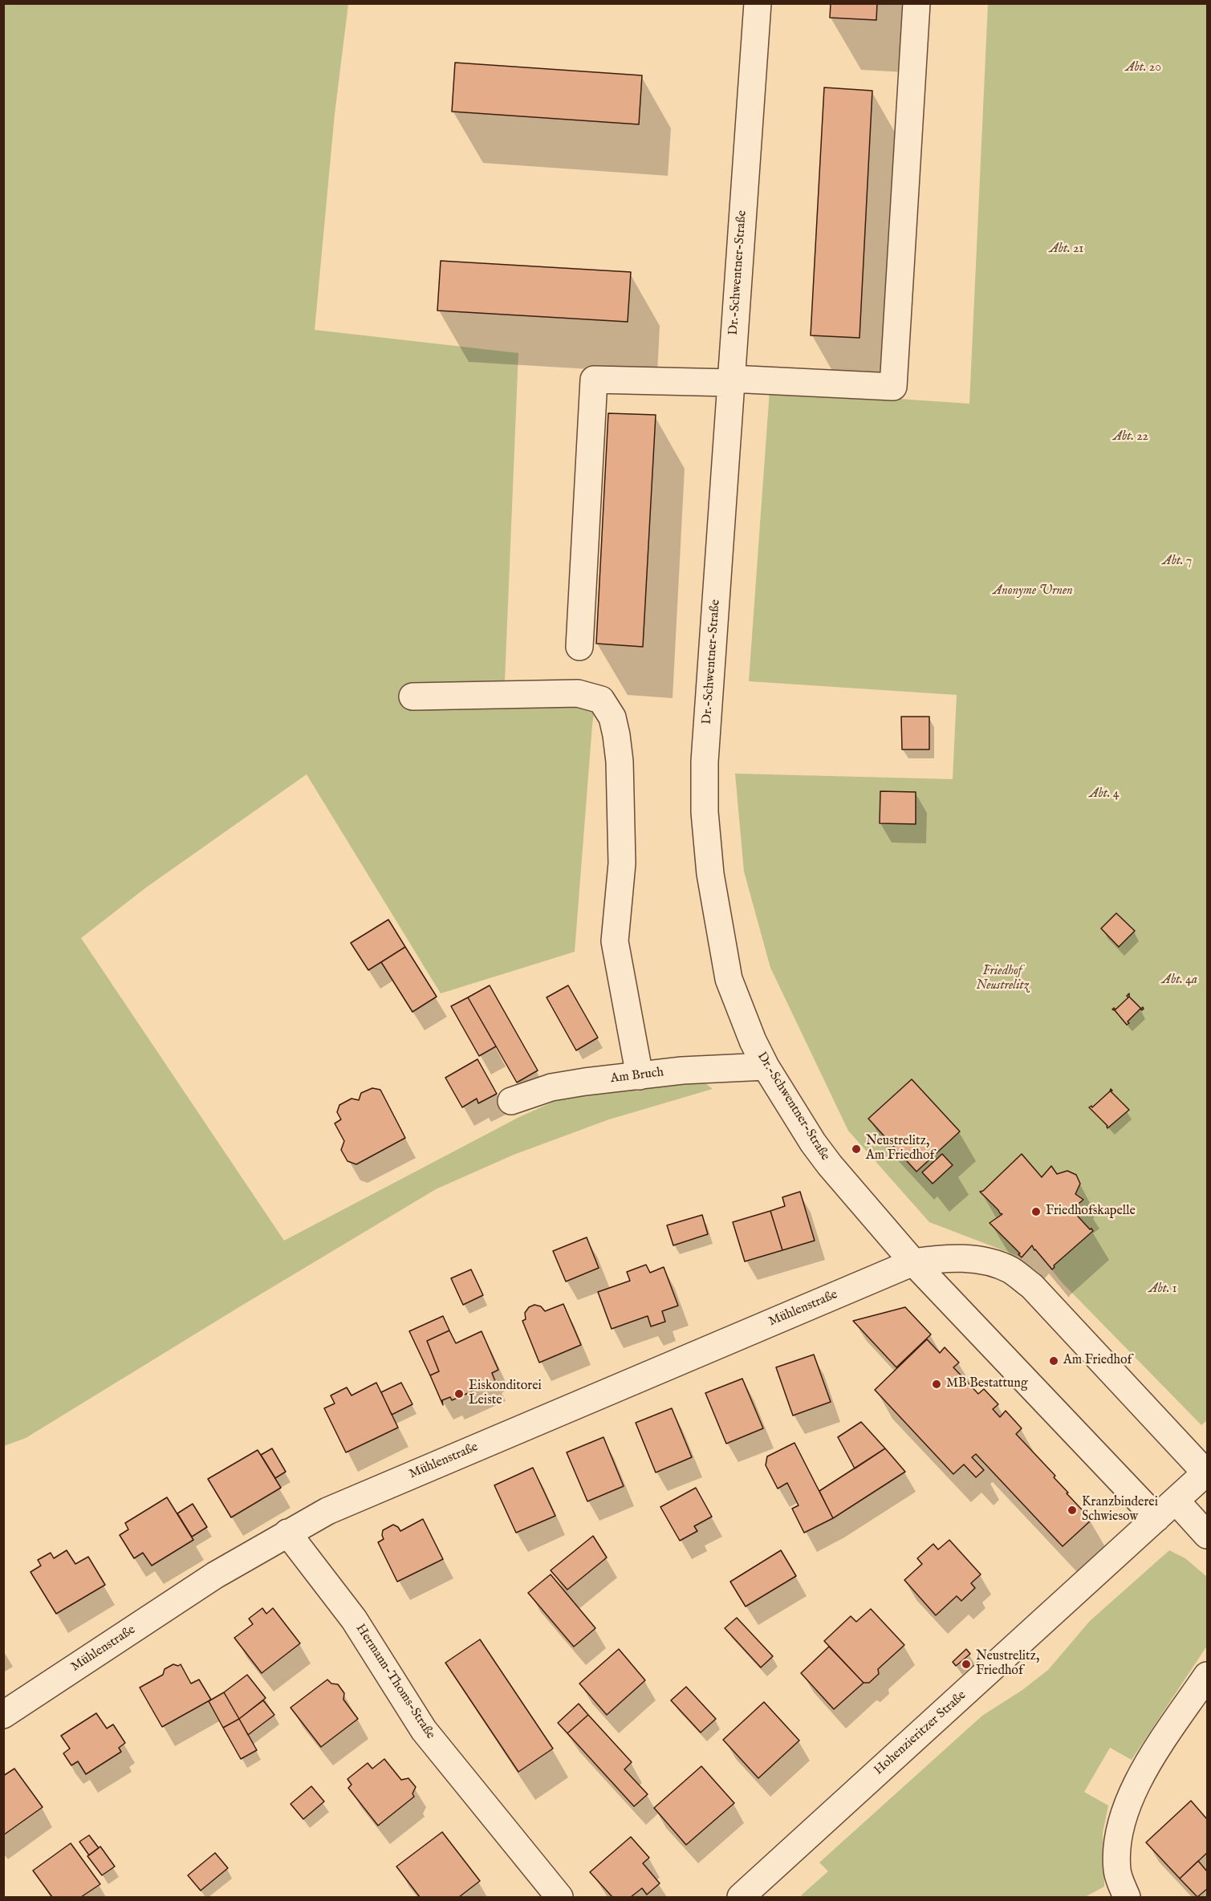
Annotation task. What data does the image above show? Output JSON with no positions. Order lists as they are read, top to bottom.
{
  "streets": {
    "street": [
      "Dr.-Schwentner-Straße",
      "Am Bruch",
      "Mühlenstraße",
      "Hermann-Thoms-Straße",
      "Hohenzieritzer Straße"
    ]
  },
  "crossings": [
    ["Dr.-Schwentner-Straße", "Am Bruch"],
    ["Dr.-Schwentner-Straße", "Mühlenstraße"],
    ["Dr.-Schwentner-Straße", "Hohenzieritzer Straße"],
    ["Mühlenstraße", "Hermann-Thoms-Straße"]
  ],
  "parks": [
    "Abt. 20",
    "Abt. 21",
    "Abt. 22",
    "Abt. 7",
    "Anonyme Urnen",
    "Abt. 4",
    "Friedhof Neustrelitz",
    "Abt. 4a",
    "Abt. 1"
  ],
  "places": [
    "Neustrelitz, Am Friedhof",
    "Friedhofskapelle",
    "Am Friedhof",
    "MB Bestattung",
    "Eiskonditorei Leiste",
    "Kranzbinderei Schwiesow",
    "Neustrelitz, Friedhof"
  ]
}
